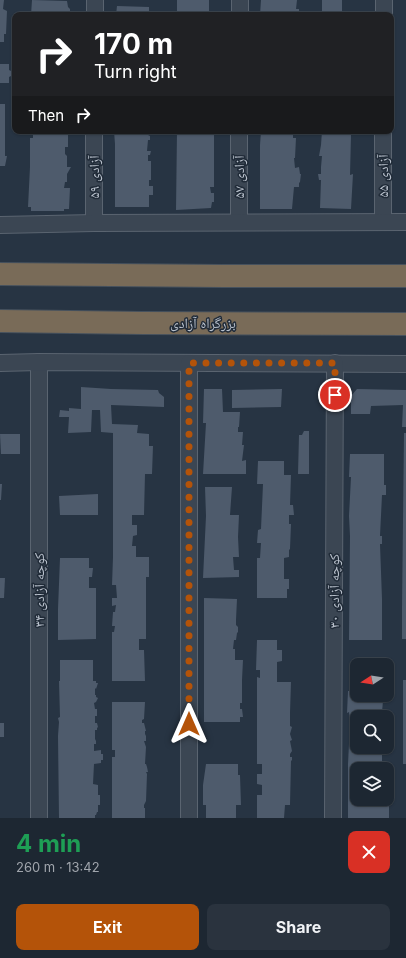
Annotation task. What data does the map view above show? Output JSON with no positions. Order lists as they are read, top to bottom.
{
  "streets": {
    "highway": ["بزرگراه آزادی"],
    "street": [
      "آزادی ۵۵",
      "آزادی ۵۹",
      "آزادی ۵۷",
      "کوچه آزادی ۳۴",
      "کوچه آزادی ۳۰"
    ]
  },
  "north": "left",
  "page": {
    "turn": ["170 m", "Turn right"],
    "then": "Then",
    "heading": ["4 min", "260 m · 13:42"],
    "buttons": ["Exit", "Share"]
  }
}
